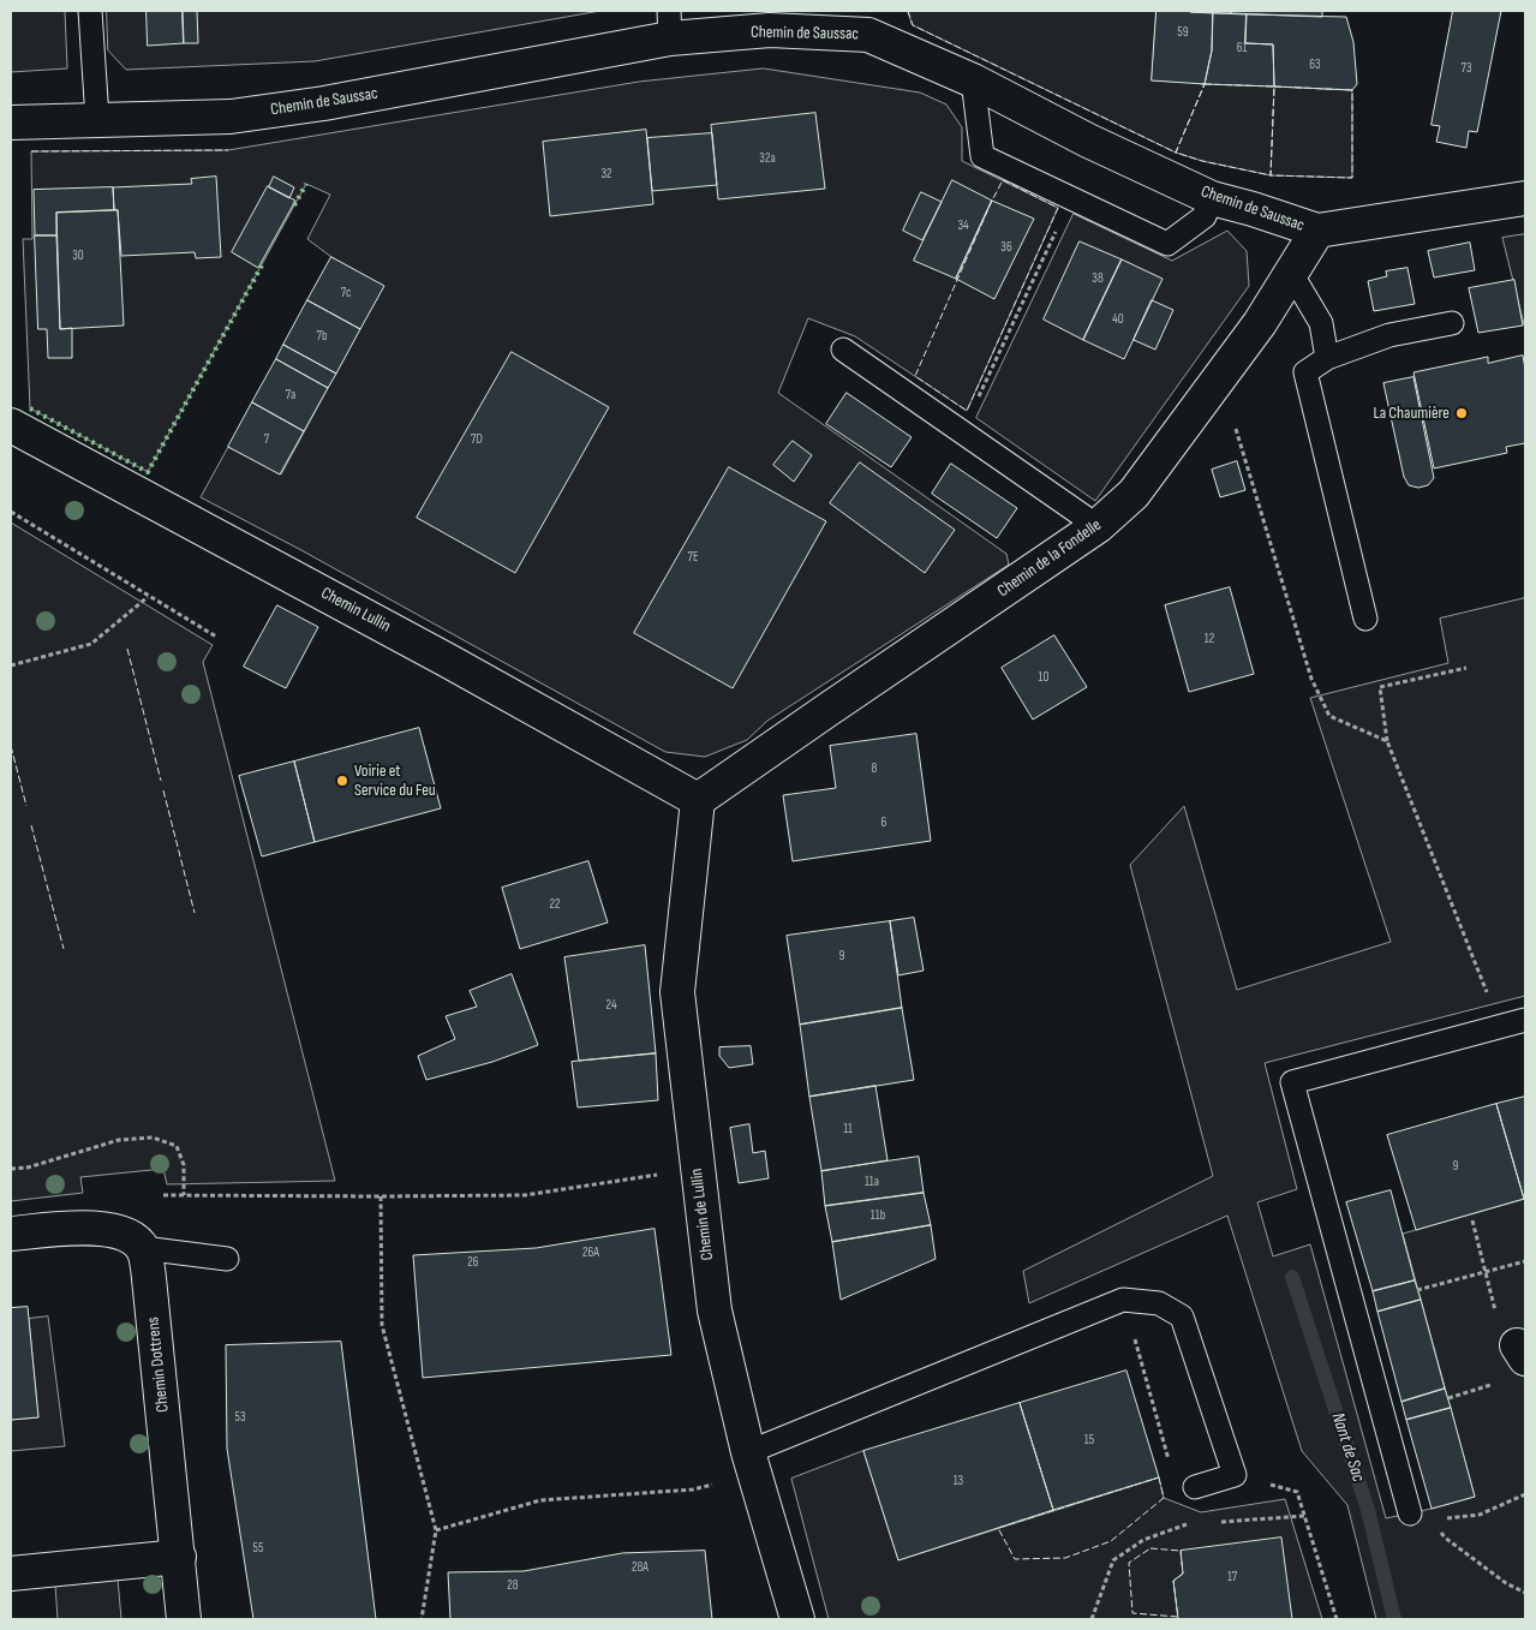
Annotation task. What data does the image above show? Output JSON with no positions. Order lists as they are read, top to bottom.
{
  "streets": {
    "street": [
      "Chemin de Saussac",
      "Chemin de la Fondelle",
      "Chemin Lullin",
      "Chemin de Lullin",
      "Chemin Dottrens"
    ]
  },
  "crossings": [
    ["Chemin de Saussac", "Chemin de la Fondelle"],
    ["Chemin de la Fondelle", "Chemin Lullin"],
    ["Chemin de la Fondelle", "Chemin de Lullin"],
    ["Chemin Lullin", "Chemin de Lullin"]
  ],
  "water": ["Nant de Sac"],
  "places": ["La Chaumière", "Voirie et Service du Feu"],
  "house_numbers": [
    "59",
    "61",
    "63",
    "73",
    "32a",
    "32",
    "34",
    "36",
    "30",
    "38",
    "7c",
    "40",
    "7b",
    "7a",
    "7",
    "7D",
    "7E",
    "12",
    "10",
    "8",
    "6",
    "22",
    "9",
    "24",
    "11",
    "9",
    "11a",
    "11b",
    "26A",
    "26",
    "53",
    "15",
    "13",
    "55",
    "28A",
    "17",
    "28"
  ]
}
